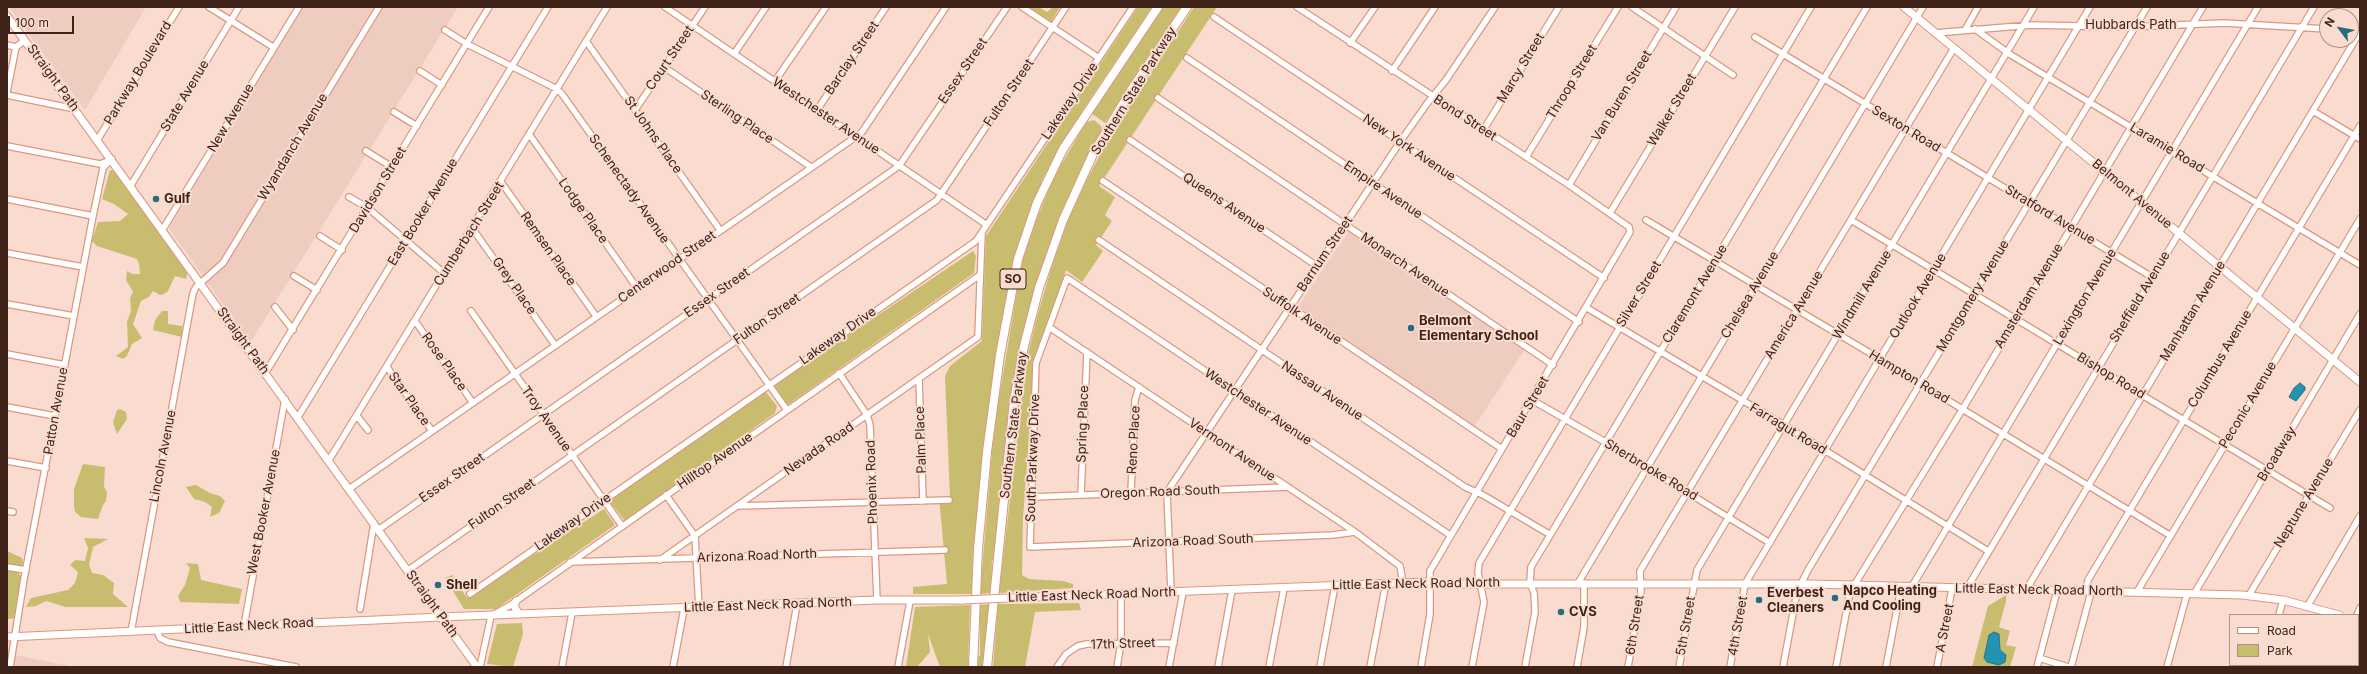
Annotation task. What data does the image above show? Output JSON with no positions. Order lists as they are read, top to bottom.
{
  "streets": {
    "highway": ["Southern State Parkway", "SO"],
    "main road": [
      "Straight Path",
      "Belmont Avenue",
      "Little East Neck Road North",
      "Little East Neck Road"
    ],
    "street": [
      "Hubbards Path",
      "Court Street",
      "Barclay Street",
      "Marcy Street",
      "Essex Street",
      "Parkway Boulevard",
      "Throop Street",
      "Fulton Street",
      "State Avenue",
      "Van Buren Street",
      "Lakeway Drive",
      "Walker Street",
      "Westchester Avenue",
      "Sterling Place",
      "New Avenue",
      "Bond Street",
      "Sexton Road",
      "St Johns Place",
      "Wyandanch Avenue",
      "New York Avenue",
      "Laramie Road",
      "Schenectady Avenue",
      "Davidson Street",
      "Empire Avenue",
      "Queens Avenue",
      "Lodge Place",
      "East Booker Avenue",
      "Stratford Avenue",
      "Cumberbach Street",
      "Remsen Place",
      "Barnum Street",
      "Monarch Avenue",
      "Centerwood Street",
      "Grey Place",
      "Silver Street",
      "Claremont Avenue",
      "Chelsea Avenue",
      "Windmill Avenue",
      "Outlook Avenue",
      "Montgomery Avenue",
      "Amsterdam Avenue",
      "Lexington Avenue",
      "Sheffield Avenue",
      "Manhattan Avenue",
      "America Avenue",
      "Suffolk Avenue",
      "Columbus Avenue",
      "Rose Place",
      "Bishop Road",
      "Hampton Road",
      "Nassau Avenue",
      "Star Place",
      "Peconic Avenue",
      "Baur Street",
      "Patton Avenue",
      "Troy Avenue",
      "Spring Place",
      "Farragut Road",
      "Palm Place",
      "Reno Place",
      "Nevada Road",
      "Vermont Avenue",
      "Broadway",
      "Lincoln Avenue",
      "South Parkway Drive",
      "Hilltop Avenue",
      "Sherbrooke Road",
      "Phoenix Road",
      "Oregon Road South",
      "Neptune Avenue",
      "West Booker Avenue",
      "Arizona Road South",
      "Arizona Road North",
      "6th Street",
      "5th Street",
      "4th Street",
      "A Street",
      "17th Street"
    ]
  },
  "crossings": [
    ["Hubbards Path", "Laramie Road"],
    ["Hubbards Path", "Belmont Avenue"],
    ["Hubbards Path", "Windmill Avenue"],
    ["Hubbards Path", "Outlook Avenue"],
    ["Hubbards Path", "Montgomery Avenue"],
    ["Hubbards Path", "Amsterdam Avenue"],
    ["Hubbards Path", "Lexington Avenue"],
    ["Hubbards Path", "Sheffield Avenue"],
    ["Court Street", "Westchester Avenue"],
    ["Court Street", "Sterling Place"],
    ["Court Street", "St Johns Place"],
    ["Barclay Street", "Westchester Avenue"],
    ["Marcy Street", "Bond Street"],
    ["Essex Street", "Straight Path"],
    ["Essex Street", "Westchester Avenue"],
    ["Essex Street", "Schenectady Avenue"],
    ["Essex Street", "Troy Avenue"],
    ["Parkway Boulevard", "Straight Path"],
    ["Straight Path", "Fulton Street"],
    ["Straight Path", "State Avenue"],
    ["Straight Path", "New Avenue"],
    ["Straight Path", "Wyandanch Avenue"],
    ["Straight Path", "Davidson Street"],
    ["Straight Path", "East Booker Avenue"],
    ["Straight Path", "Cumberbach Street"],
    ["Straight Path", "Centerwood Street"],
    ["Straight Path", "Patton Avenue"],
    ["Straight Path", "Lincoln Avenue"],
    ["Straight Path", "West Booker Avenue"],
    ["Straight Path", "Little East Neck Road"],
    ["Throop Street", "Bond Street"],
    ["Fulton Street", "Westchester Avenue"],
    ["Fulton Street", "Schenectady Avenue"],
    ["Fulton Street", "Troy Avenue"],
    ["Van Buren Street", "Bond Street"],
    ["Lakeway Drive", "Westchester Avenue"],
    ["Lakeway Drive", "Schenectady Avenue"],
    ["Lakeway Drive", "Troy Avenue"],
    ["Walker Street", "Bond Street"],
    ["Westchester Avenue", "Barnum Street"],
    ["Westchester Avenue", "Centerwood Street"],
    ["Westchester Avenue", "Baur Street"],
    ["Westchester Avenue", "South Parkway Drive"],
    ["Sterling Place", "Centerwood Street"],
    ["Bond Street", "Barnum Street"],
    ["Bond Street", "Baur Street"],
    ["Sexton Road", "Stratford Avenue"],
    ["Sexton Road", "Chelsea Avenue"],
    ["Sexton Road", "Windmill Avenue"],
    ["Sexton Road", "America Avenue"],
    ["St Johns Place", "Cumberbach Street"],
    ["St Johns Place", "Centerwood Street"],
    ["Wyandanch Avenue", "Lincoln Avenue"],
    ["New York Avenue", "Barnum Street"],
    ["New York Avenue", "Baur Street"],
    ["Laramie Road", "Windmill Avenue"],
    ["Laramie Road", "Outlook Avenue"],
    ["Laramie Road", "Montgomery Avenue"],
    ["Laramie Road", "Amsterdam Avenue"],
    ["Laramie Road", "Lexington Avenue"],
    ["Laramie Road", "Sheffield Avenue"],
    ["Laramie Road", "Manhattan Avenue"],
    ["Laramie Road", "Columbus Avenue"],
    ["Laramie Road", "Peconic Avenue"],
    ["Schenectady Avenue", "Davidson Street"],
    ["Schenectady Avenue", "East Booker Avenue"],
    ["Schenectady Avenue", "Cumberbach Street"],
    ["Schenectady Avenue", "Centerwood Street"],
    ["Schenectady Avenue", "Hilltop Avenue"],
    ["Empire Avenue", "Barnum Street"],
    ["Empire Avenue", "Baur Street"],
    ["Belmont Avenue", "Chelsea Avenue"],
    ["Belmont Avenue", "Windmill Avenue"],
    ["Belmont Avenue", "Outlook Avenue"],
    ["Belmont Avenue", "Montgomery Avenue"],
    ["Belmont Avenue", "Amsterdam Avenue"],
    ["Belmont Avenue", "Lexington Avenue"],
    ["Belmont Avenue", "Sheffield Avenue"],
    ["Belmont Avenue", "Manhattan Avenue"],
    ["Belmont Avenue", "America Avenue"],
    ["Belmont Avenue", "Columbus Avenue"],
    ["Belmont Avenue", "Peconic Avenue"],
    ["Belmont Avenue", "Broadway"],
    ["Queens Avenue", "Barnum Street"],
    ["Lodge Place", "Cumberbach Street"],
    ["Lodge Place", "Centerwood Street"],
    ["Stratford Avenue", "Windmill Avenue"],
    ["Stratford Avenue", "Outlook Avenue"],
    ["Stratford Avenue", "Montgomery Avenue"],
    ["Stratford Avenue", "Amsterdam Avenue"],
    ["Stratford Avenue", "Lexington Avenue"],
    ["Stratford Avenue", "Sheffield Avenue"],
    ["Cumberbach Street", "Remsen Place"],
    ["Cumberbach Street", "Grey Place"],
    ["Cumberbach Street", "Rose Place"],
    ["Cumberbach Street", "Star Place"],
    ["Remsen Place", "Centerwood Street"],
    ["Barnum Street", "Monarch Avenue"],
    ["Barnum Street", "Suffolk Avenue"],
    ["Barnum Street", "Nassau Avenue"],
    ["Barnum Street", "Vermont Avenue"],
    ["Barnum Street", "Oregon Road South"],
    ["Monarch Avenue", "Baur Street"],
    ["Centerwood Street", "Grey Place"],
    ["Centerwood Street", "Rose Place"],
    ["Centerwood Street", "Star Place"],
    ["Centerwood Street", "Troy Avenue"],
    ["Silver Street", "Hampton Road"],
    ["Silver Street", "Nassau Avenue"],
    ["Silver Street", "Farragut Road"],
    ["Silver Street", "Sherbrooke Road"],
    ["Silver Street", "Little East Neck Road North"],
    ["Claremont Avenue", "Hampton Road"],
    ["Claremont Avenue", "Nassau Avenue"],
    ["Claremont Avenue", "Farragut Road"],
    ["Claremont Avenue", "Sherbrooke Road"],
    ["Claremont Avenue", "Little East Neck Road North"],
    ["Chelsea Avenue", "Hampton Road"],
    ["Chelsea Avenue", "Farragut Road"],
    ["Chelsea Avenue", "Sherbrooke Road"],
    ["Chelsea Avenue", "Little East Neck Road North"],
    ["Windmill Avenue", "Bishop Road"],
    ["Windmill Avenue", "Hampton Road"],
    ["Windmill Avenue", "Farragut Road"],
    ["Windmill Avenue", "Sherbrooke Road"],
    ["Windmill Avenue", "Little East Neck Road North"],
    ["Windmill Avenue", "5th Street"],
    ["Outlook Avenue", "Bishop Road"],
    ["Outlook Avenue", "Hampton Road"],
    ["Outlook Avenue", "Farragut Road"],
    ["Outlook Avenue", "Sherbrooke Road"],
    ["Outlook Avenue", "Little East Neck Road North"],
    ["Outlook Avenue", "4th Street"],
    ["Montgomery Avenue", "Bishop Road"],
    ["Montgomery Avenue", "Hampton Road"],
    ["Montgomery Avenue", "Farragut Road"],
    ["Montgomery Avenue", "Little East Neck Road North"],
    ["Amsterdam Avenue", "Bishop Road"],
    ["Amsterdam Avenue", "Hampton Road"],
    ["Amsterdam Avenue", "Farragut Road"],
    ["Amsterdam Avenue", "Little East Neck Road North"],
    ["Lexington Avenue", "Bishop Road"],
    ["Lexington Avenue", "Hampton Road"],
    ["Lexington Avenue", "Farragut Road"],
    ["Lexington Avenue", "Little East Neck Road North"],
    ["Sheffield Avenue", "Bishop Road"],
    ["Sheffield Avenue", "Hampton Road"],
    ["Sheffield Avenue", "Farragut Road"],
    ["Sheffield Avenue", "Little East Neck Road North"],
    ["Manhattan Avenue", "Bishop Road"],
    ["Manhattan Avenue", "Hampton Road"],
    ["Manhattan Avenue", "Little East Neck Road North"],
    ["America Avenue", "Bishop Road"],
    ["America Avenue", "Hampton Road"],
    ["America Avenue", "Farragut Road"],
    ["America Avenue", "Sherbrooke Road"],
    ["America Avenue", "Little East Neck Road North"],
    ["America Avenue", "6th Street"],
    ["Suffolk Avenue", "Baur Street"],
    ["Columbus Avenue", "Bishop Road"],
    ["Columbus Avenue", "Hampton Road"],
    ["Columbus Avenue", "Little East Neck Road North"],
    ["Bishop Road", "Peconic Avenue"],
    ["Bishop Road", "Broadway"],
    ["Bishop Road", "Neptune Avenue"],
    ["Hampton Road", "Peconic Avenue"],
    ["Nassau Avenue", "Baur Street"],
    ["Peconic Avenue", "Little East Neck Road North"],
    ["Baur Street", "Farragut Road"],
    ["Baur Street", "Sherbrooke Road"],
    ["Baur Street", "Little East Neck Road North"],
    ["Patton Avenue", "Little East Neck Road"],
    ["Troy Avenue", "Hilltop Avenue"],
    ["Spring Place", "Vermont Avenue"],
    ["Spring Place", "Oregon Road South"],
    ["Palm Place", "Nevada Road"],
    ["Reno Place", "Vermont Avenue"],
    ["Reno Place", "Oregon Road South"],
    ["Nevada Road", "Hilltop Avenue"],
    ["Nevada Road", "Phoenix Road"],
    ["Nevada Road", "Arizona Road North"],
    ["Vermont Avenue", "South Parkway Drive"],
    ["Vermont Avenue", "Oregon Road South"],
    ["Vermont Avenue", "Arizona Road South"],
    ["Vermont Avenue", "Little East Neck Road North"],
    ["Broadway", "Little East Neck Road North"],
    ["Lincoln Avenue", "Little East Neck Road"],
    ["South Parkway Drive", "Oregon Road South"],
    ["South Parkway Drive", "Arizona Road South"],
    ["Hilltop Avenue", "Phoenix Road"],
    ["Hilltop Avenue", "Arizona Road North"],
    ["Hilltop Avenue", "Little East Neck Road North"],
    ["Hilltop Avenue", "Little East Neck Road"],
    ["Phoenix Road", "Arizona Road North"],
    ["Phoenix Road", "Little East Neck Road North"],
    ["Neptune Avenue", "Little East Neck Road North"],
    ["West Booker Avenue", "Little East Neck Road"],
    ["Little East Neck Road North", "6th Street"],
    ["Little East Neck Road North", "Little East Neck Road"],
    ["Little East Neck Road North", "5th Street"],
    ["Little East Neck Road North", "4th Street"],
    ["Little East Neck Road North", "A Street"]
  ],
  "places": [
    "Gulf",
    "Belmont Elementary School",
    "Shell",
    "Napco Heating And Cooling",
    "Everbest Cleaners",
    "CVS"
  ],
  "legend": ["Road", "Park"],
  "scale_bar": "100 m",
  "north": "top left"
}
